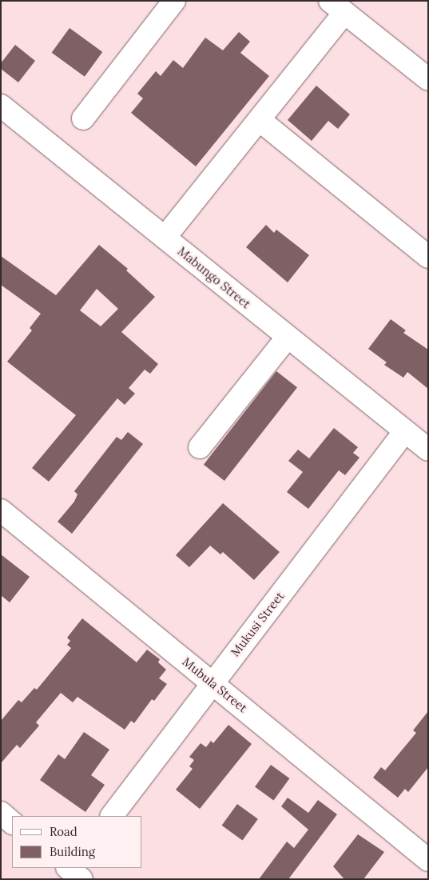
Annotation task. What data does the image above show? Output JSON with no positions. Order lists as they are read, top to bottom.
{
  "streets": {
    "street": ["Mabungo Street", "Mukusi Street", "Mubula Street"]
  },
  "crossings": [
    ["Mabungo Street", "Mukusi Street"],
    ["Mukusi Street", "Mubula Street"]
  ],
  "legend": ["Road", "Building"]
}
